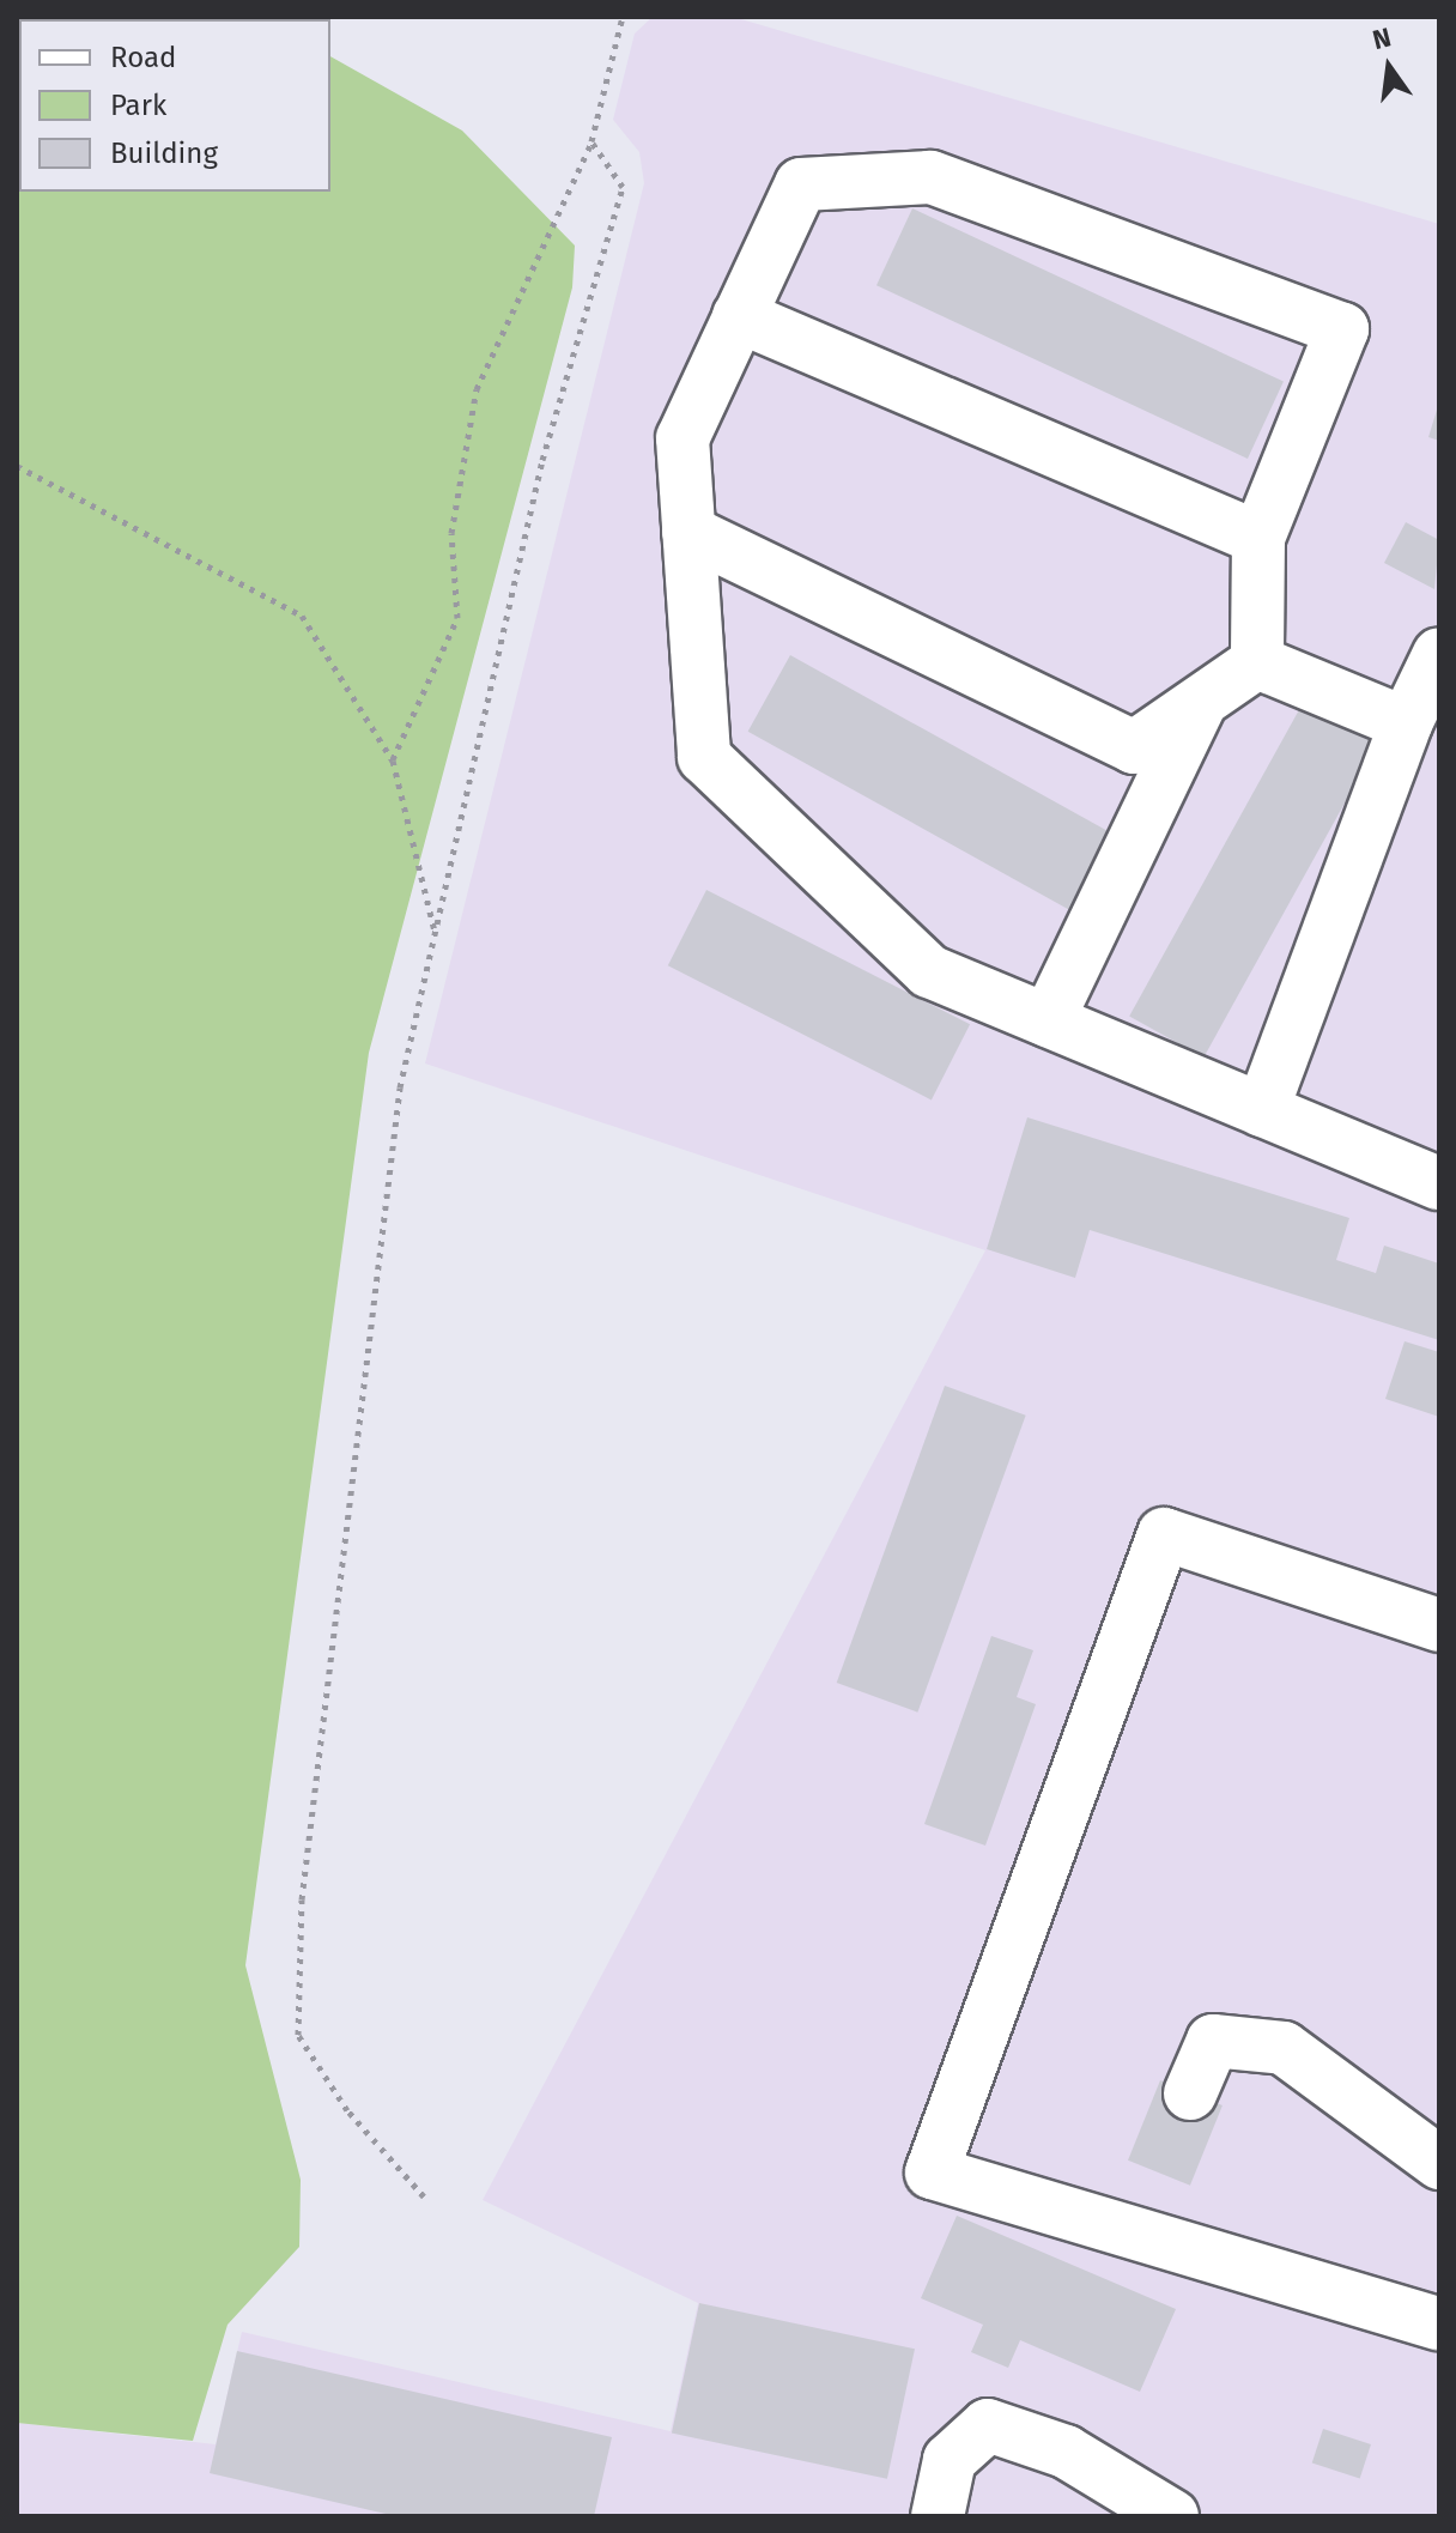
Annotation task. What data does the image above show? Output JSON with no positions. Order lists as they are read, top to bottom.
{
  "legend": ["Road", "Park", "Building"],
  "north": "top"
}
